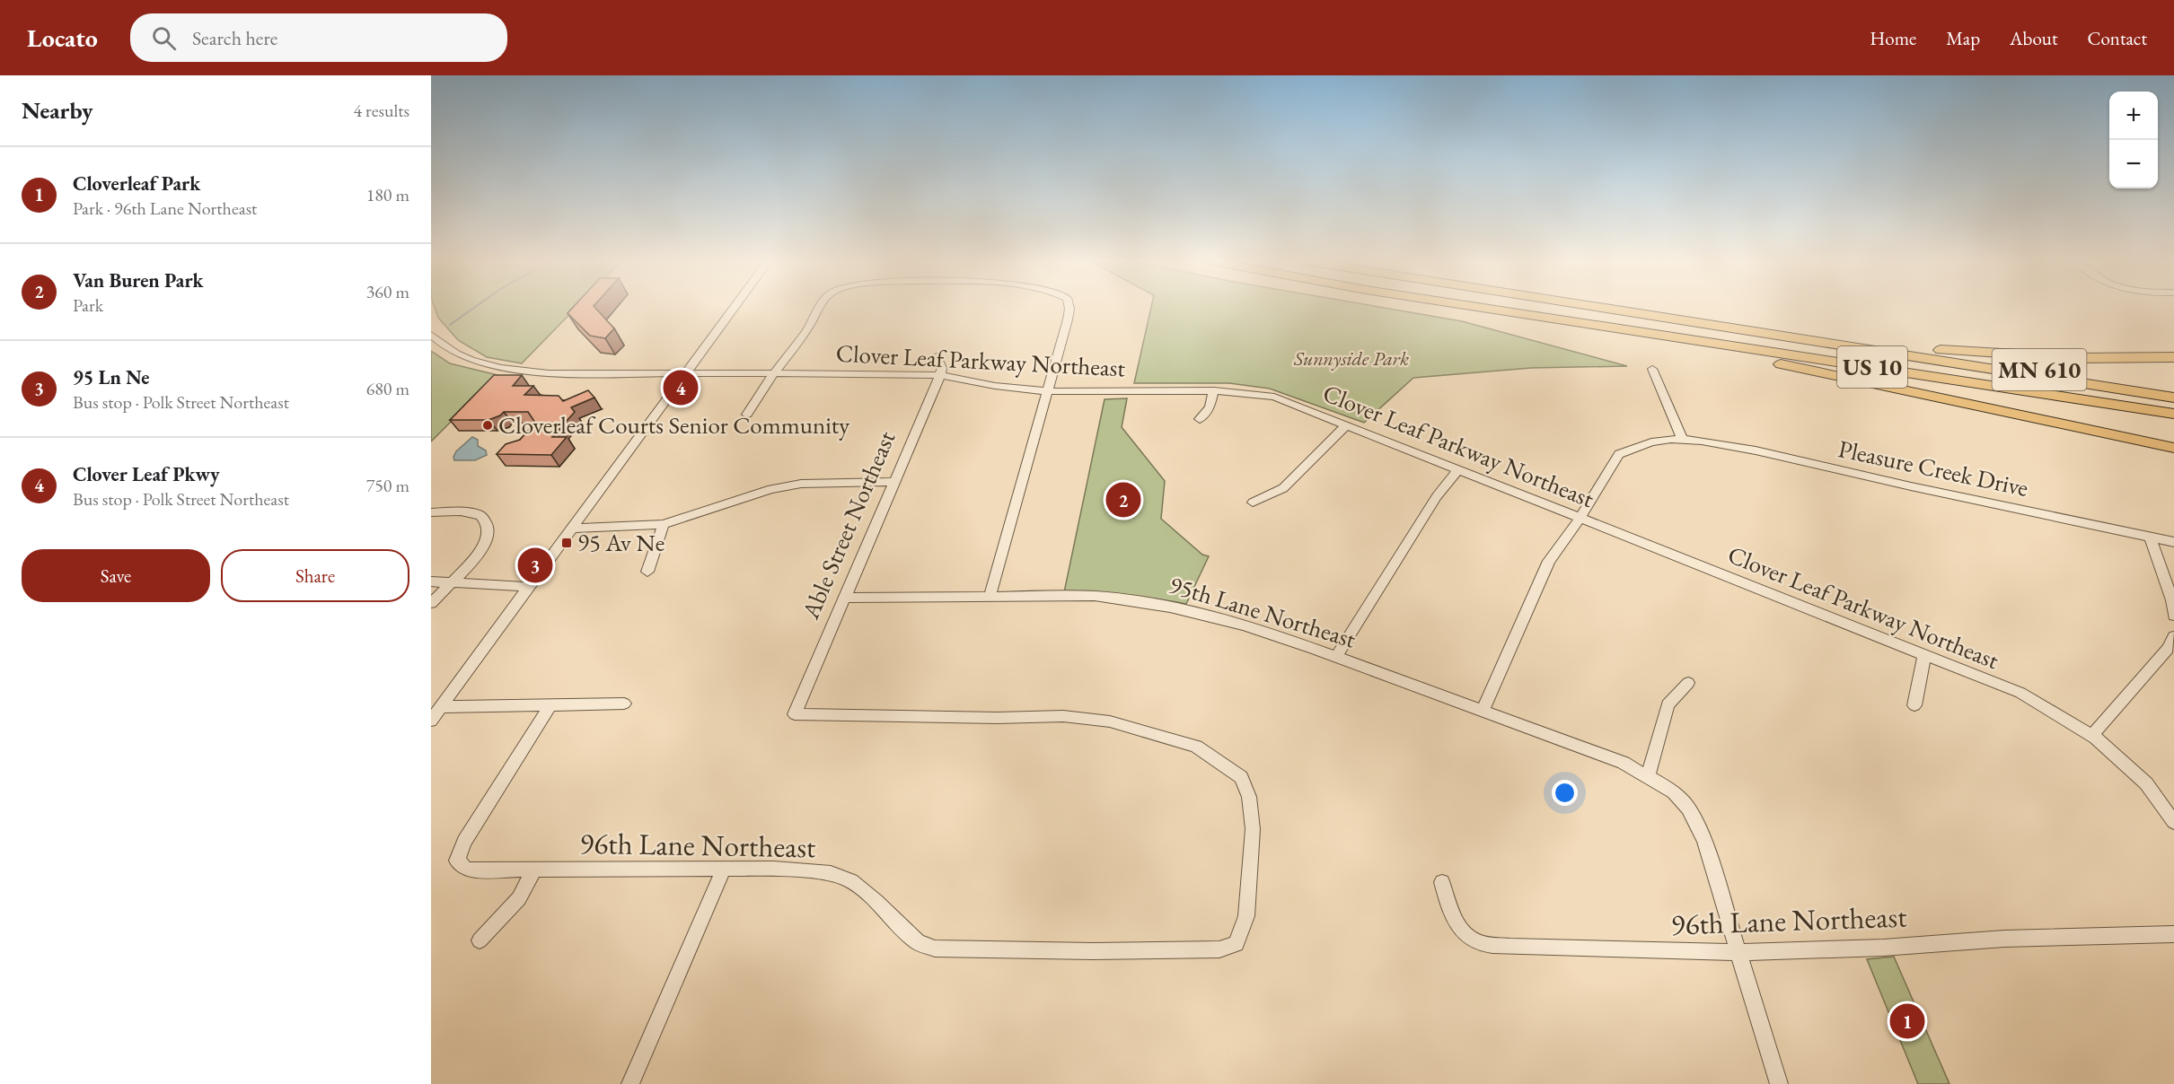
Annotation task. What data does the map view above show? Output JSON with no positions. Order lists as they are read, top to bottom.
{
  "streets": {
    "highway": ["US 10", "MN 610"],
    "street": [
      "Clover Leaf Parkway Northeast",
      "Pleasure Creek Drive",
      "Able Street Northeast",
      "95th Lane Northeast",
      "96th Lane Northeast"
    ]
  },
  "crossings": [
    ["Clover Leaf Parkway Northeast", "Pleasure Creek Drive"],
    ["Clover Leaf Parkway Northeast", "Able Street Northeast"],
    ["US 10", "MN 610"],
    ["Pleasure Creek Drive", "95th Lane Northeast"],
    ["Able Street Northeast", "95th Lane Northeast"],
    ["Able Street Northeast", "96th Lane Northeast"],
    ["95th Lane Northeast", "96th Lane Northeast"]
  ],
  "parks": ["Sunnyside Park"],
  "places": {
    "other": ["Cloverleaf Courts Senior Community"],
    "transit": ["95 Av Ne"]
  },
  "page": {
    "header": "Locato",
    "search": "Search here",
    "nav": [
      "Home",
      "Map",
      "About",
      "Contact"
    ],
    "heading": ["Nearby", "4 results"],
    "map_buttons": ["+", "−"],
    "list": [
      {
        "mark": "1",
        "name": "Cloverleaf Park",
        "note": "Park · 96th Lane Northeast",
        "value": "180 m"
      },
      {
        "mark": "2",
        "name": "Van Buren Park",
        "note": "Park",
        "value": "360 m"
      },
      {
        "mark": "3",
        "name": "95 Ln Ne",
        "note": "Bus stop · Polk Street Northeast",
        "value": "680 m"
      },
      {
        "mark": "4",
        "name": "Clover Leaf Pkwy",
        "note": "Bus stop · Polk Street Northeast",
        "value": "750 m"
      }
    ],
    "pins": [
      "4",
      "2",
      "3",
      "1"
    ],
    "buttons": ["Save", "Share"]
  }
}
